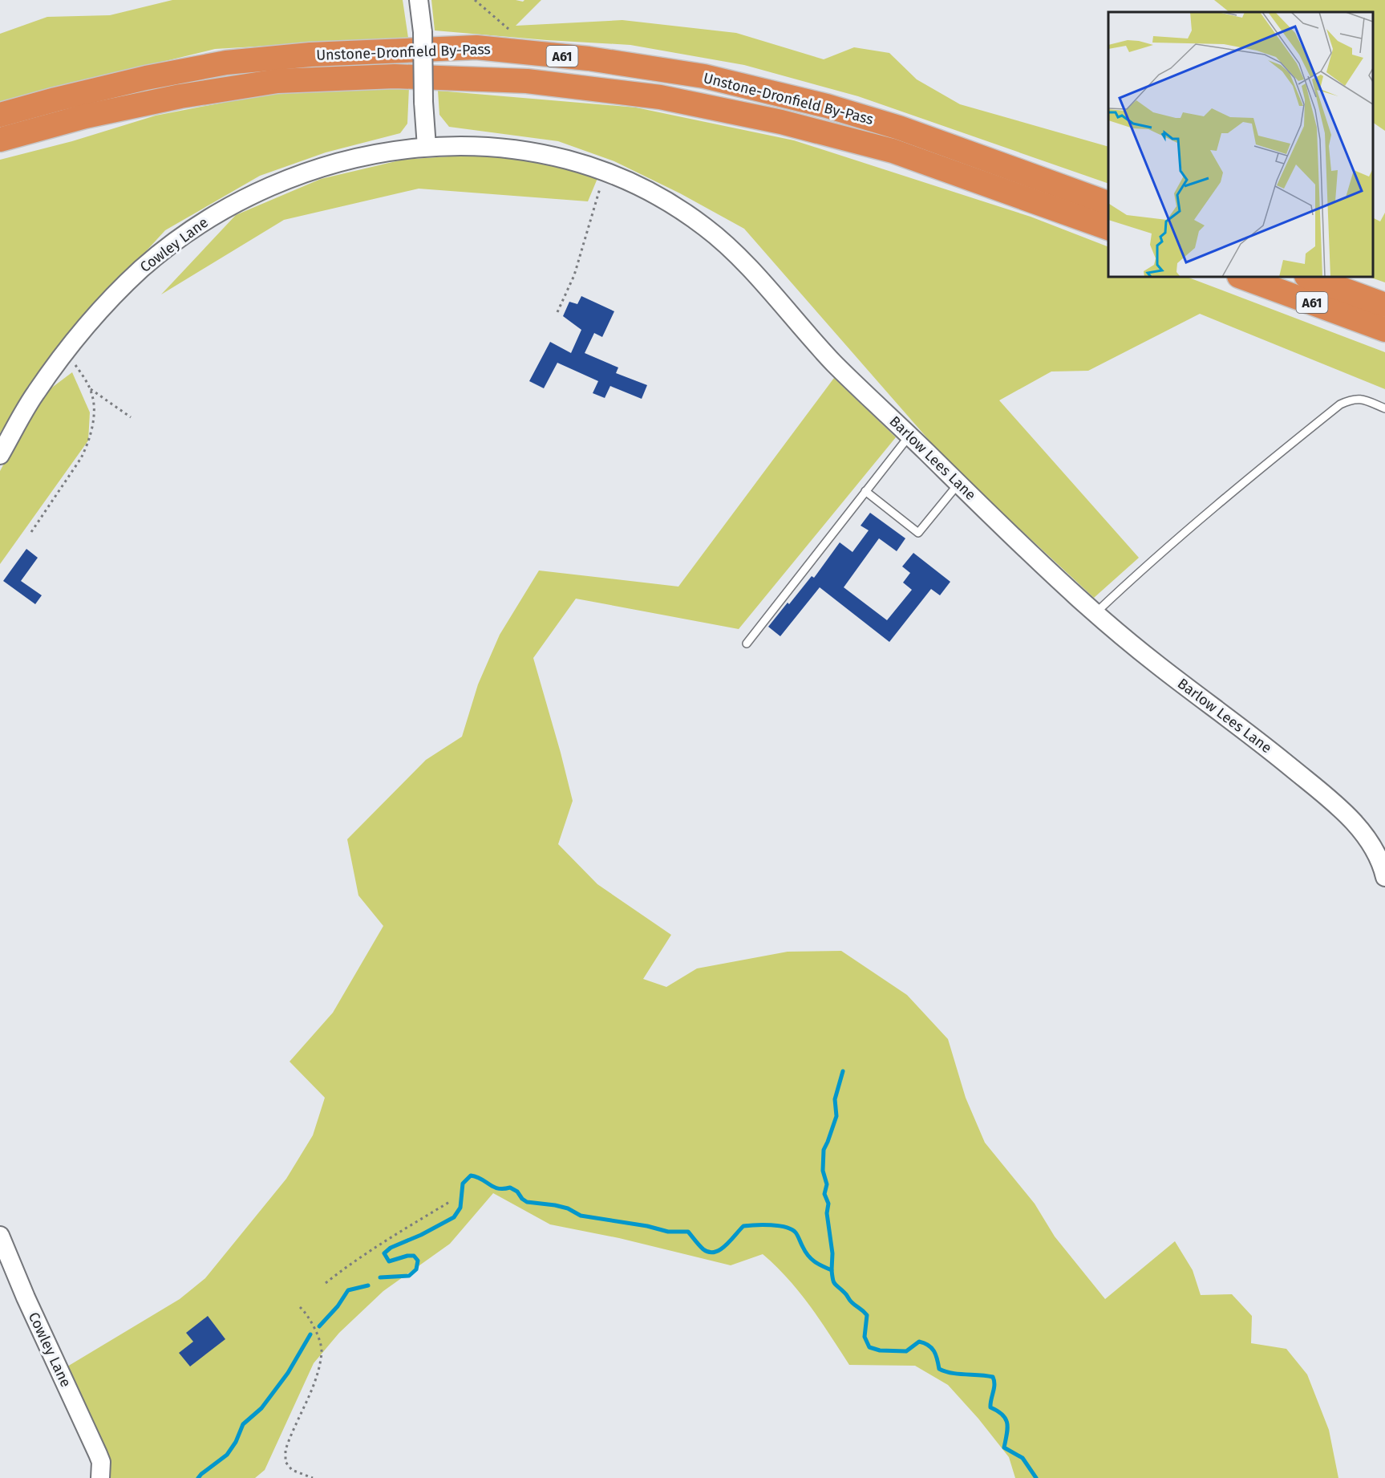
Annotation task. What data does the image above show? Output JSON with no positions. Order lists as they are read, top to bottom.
{
  "streets": {
    "highway": ["Unstone-Dronfield By-Pass", "A61"],
    "street": ["Cowley Lane", "Barlow Lees Lane"]
  },
  "crossings": [
    ["Cowley Lane", "Barlow Lees Lane"]
  ]
}
